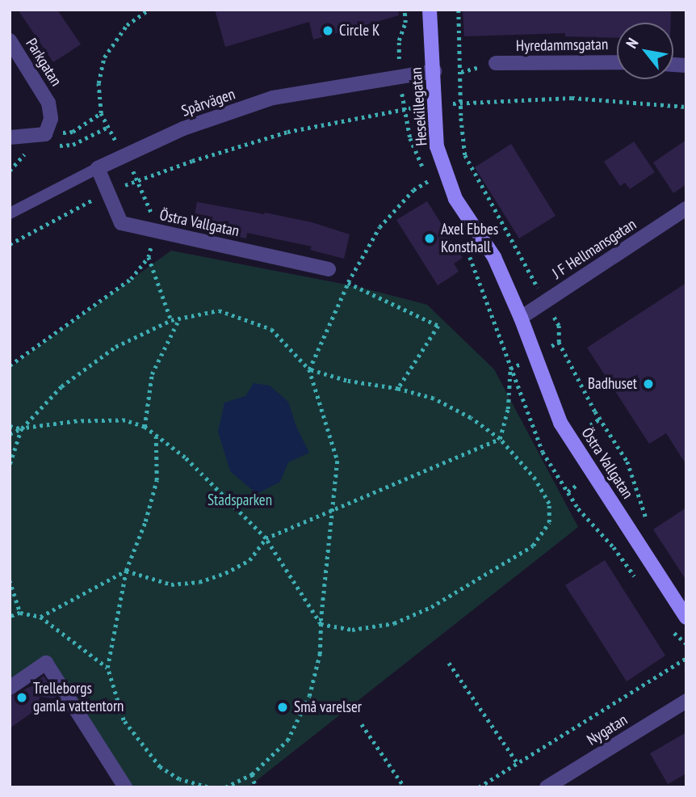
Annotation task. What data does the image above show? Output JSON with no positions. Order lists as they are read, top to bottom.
{
  "streets": {
    "street": [
      "Hyredammsgatan",
      "Parkgatan",
      "Spårvägen",
      "Hesekillegatan",
      "Östra Vallgatan",
      "J F Hellmansgatan",
      "Nygatan"
    ]
  },
  "crossings": [
    ["Spårvägen", "Hesekillegatan"],
    ["Spårvägen", "Östra Vallgatan"],
    ["Hesekillegatan", "Östra Vallgatan"],
    ["Hesekillegatan", "J F Hellmansgatan"],
    ["Östra Vallgatan", "J F Hellmansgatan"]
  ],
  "parks": ["Stadsparken"],
  "places": [
    "Circle K",
    "Axel Ebbes Konsthall",
    "Badhuset",
    "Trelleborgs gamla vattentorn",
    "Små varelser"
  ],
  "north": "top left"
}
